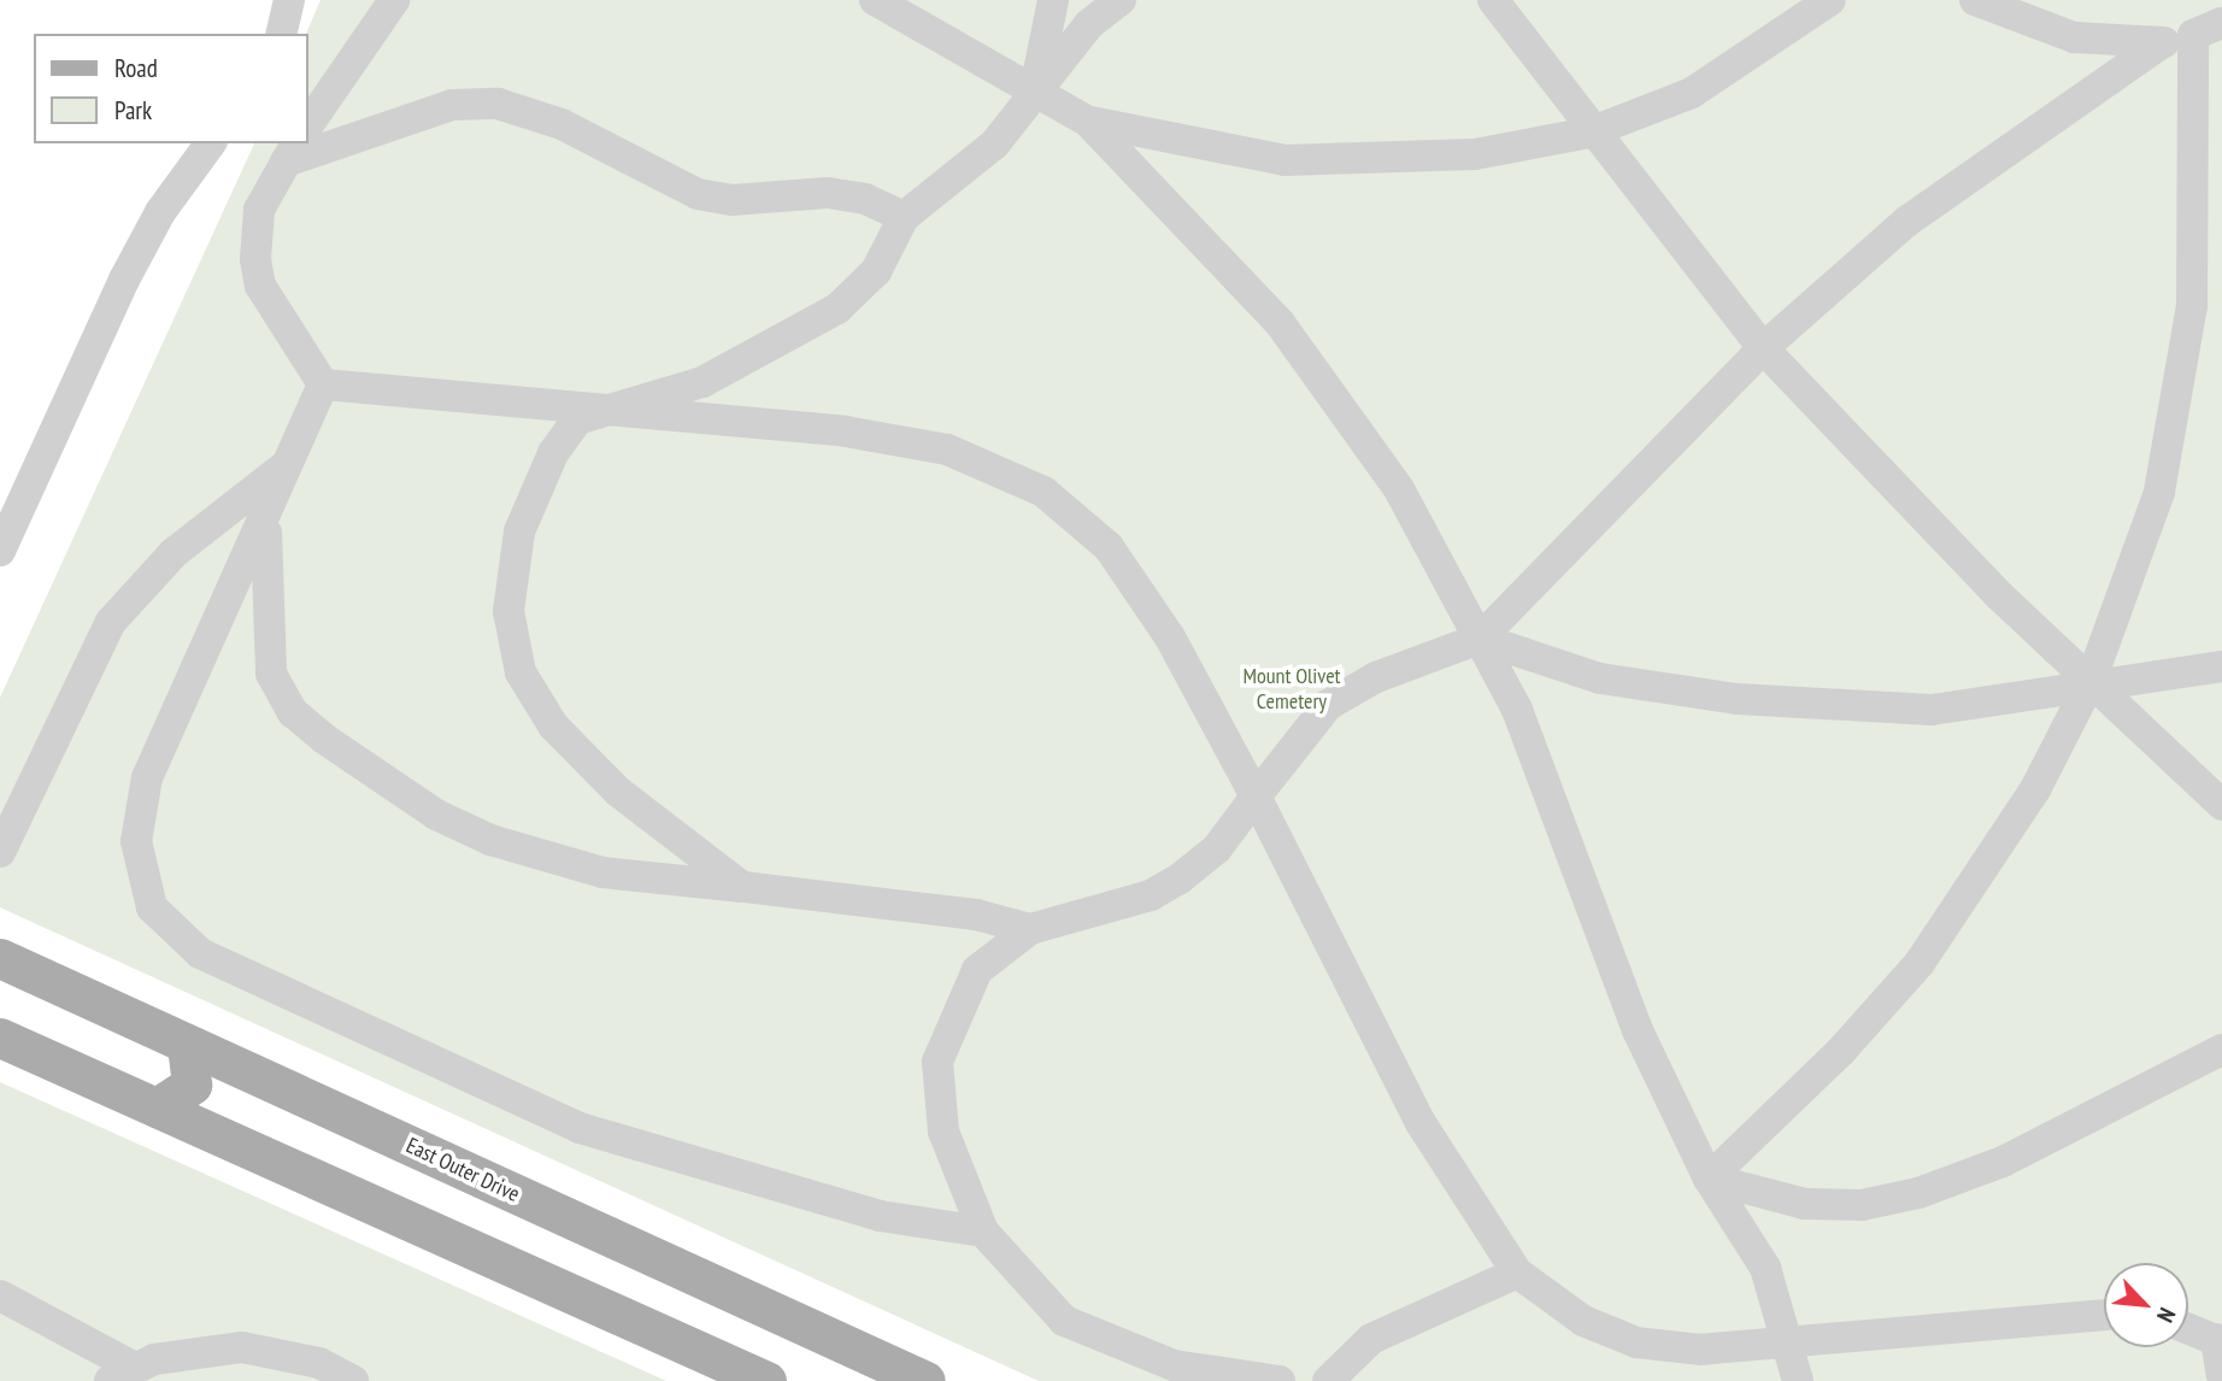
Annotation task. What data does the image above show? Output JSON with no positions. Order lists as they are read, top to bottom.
{
  "streets": {
    "main road": ["East Outer Drive"]
  },
  "parks": ["Mount Olivet Cemetery"],
  "legend": ["Road", "Park"],
  "north": "bottom right"
}
